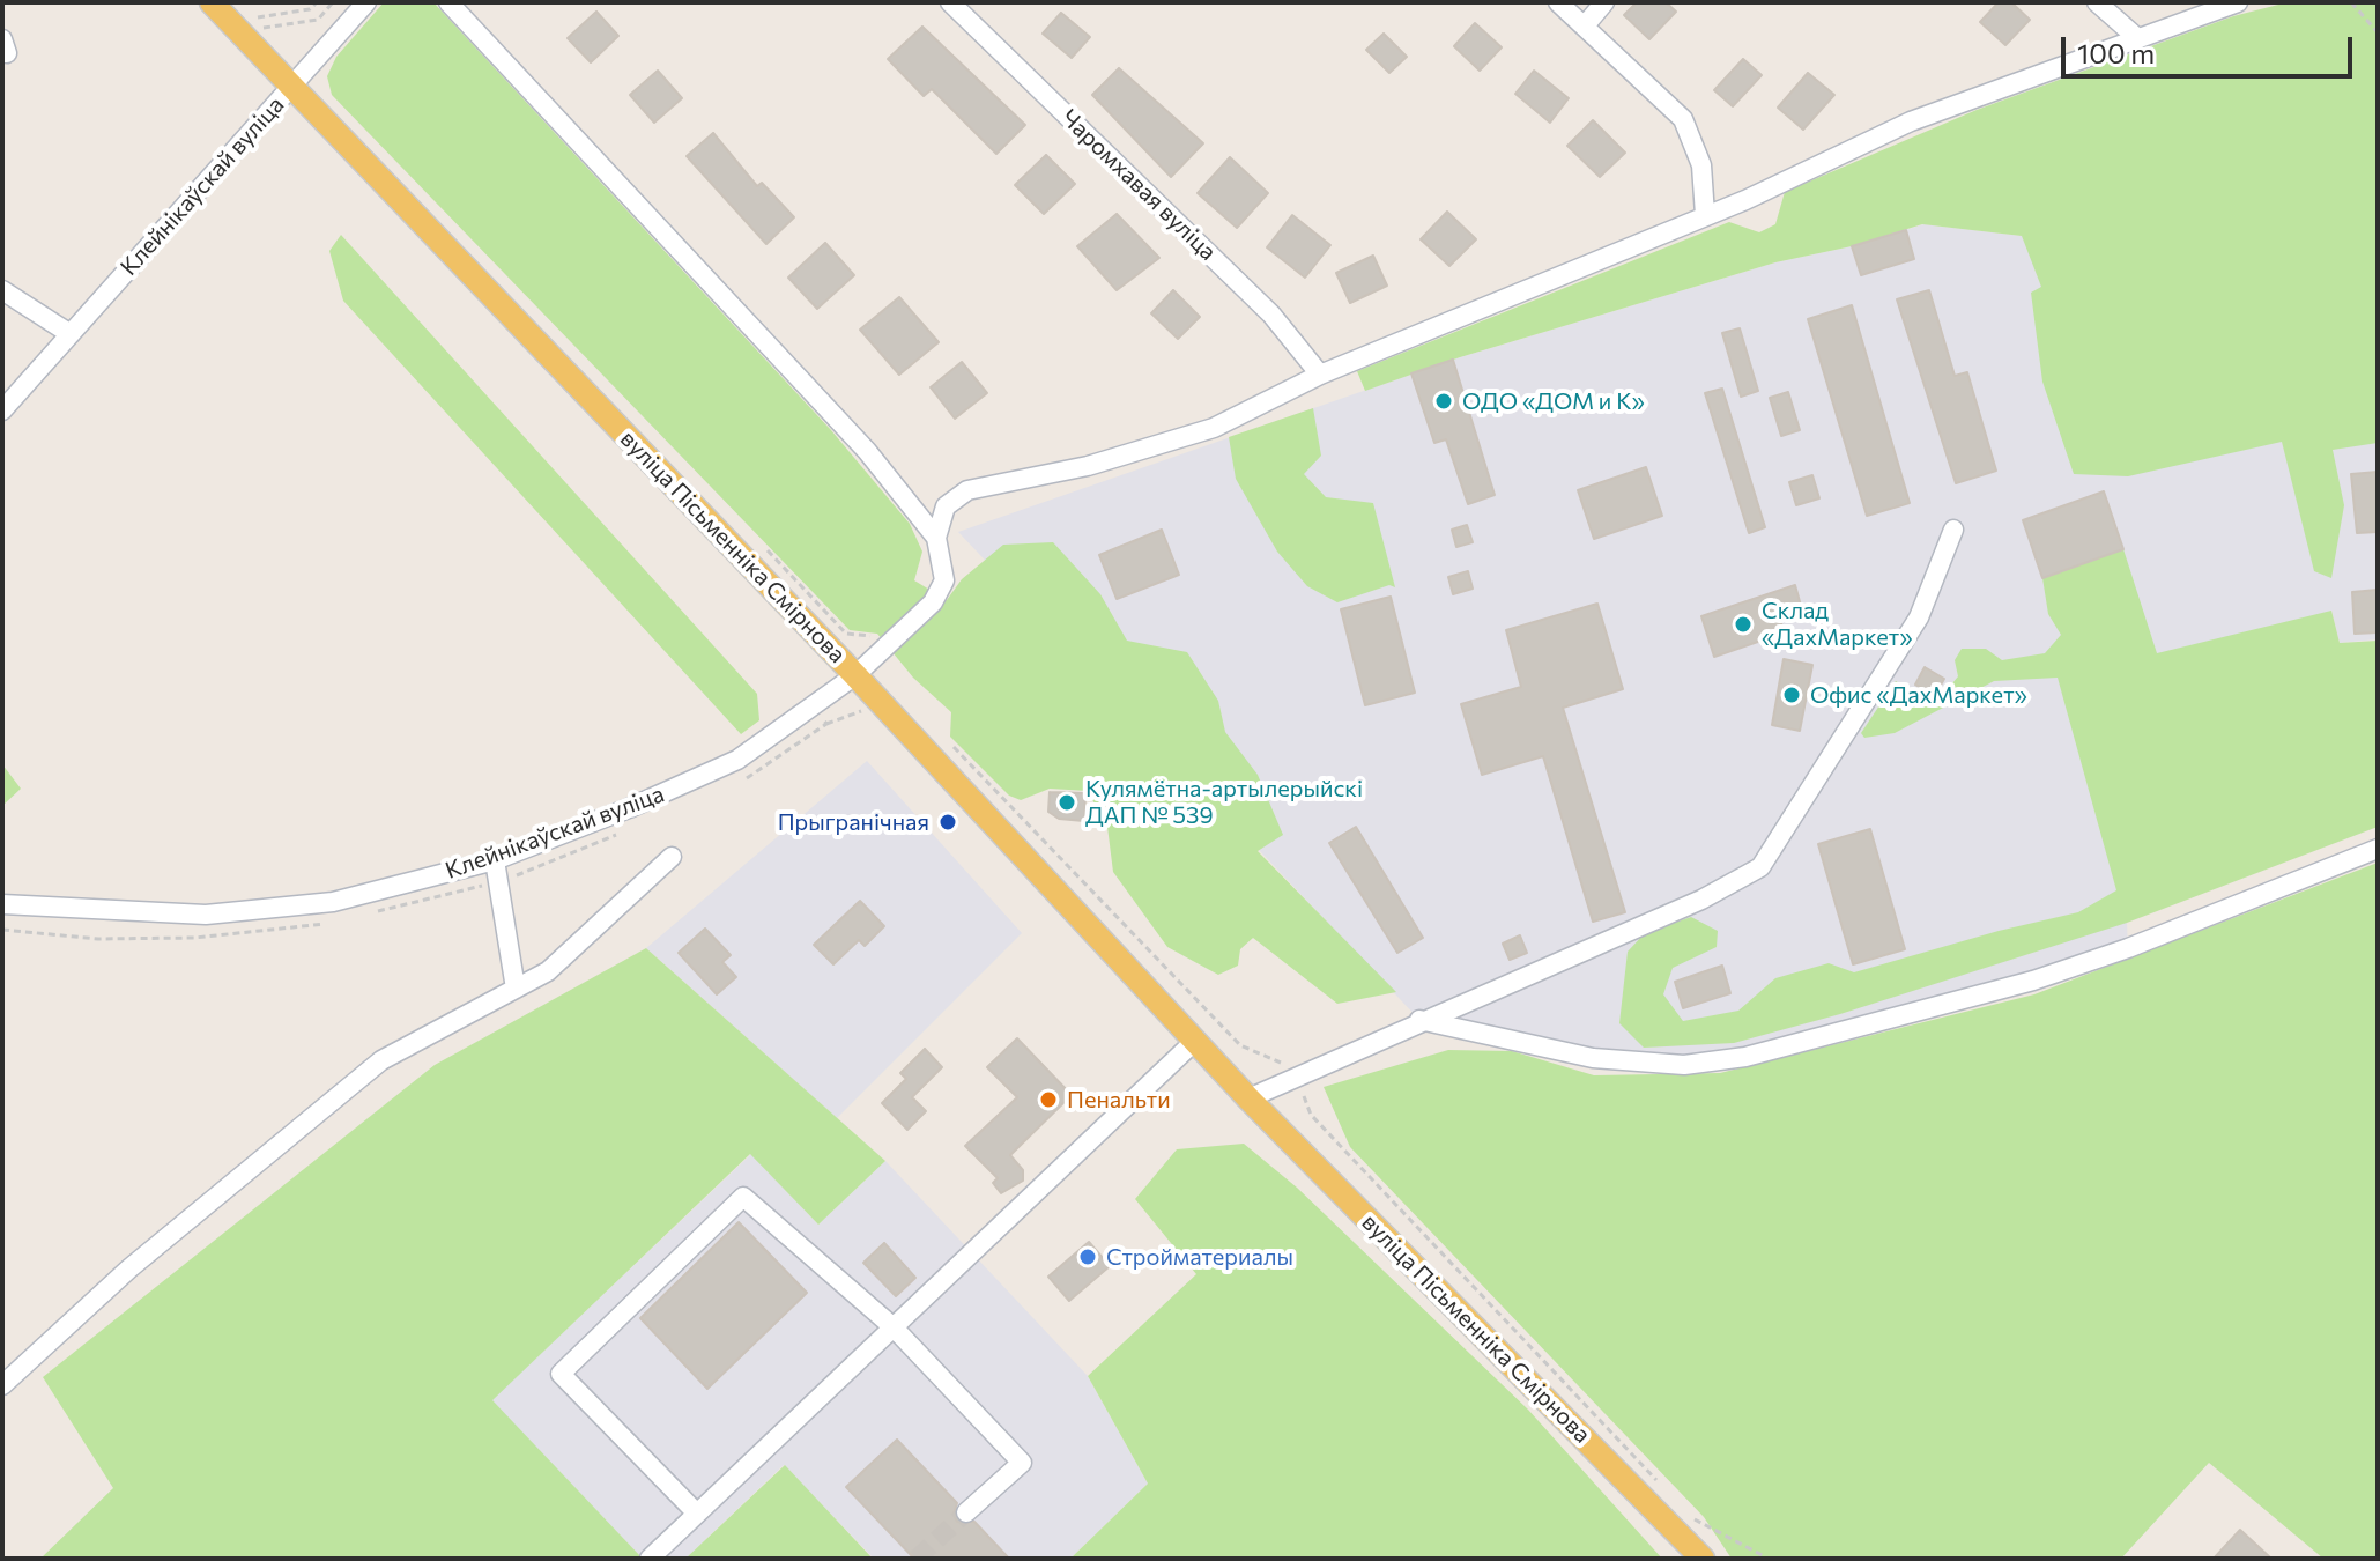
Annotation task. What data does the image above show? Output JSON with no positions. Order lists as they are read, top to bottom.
{
  "streets": {
    "main road": ["вуліца Пісьменніка Смірнова"],
    "street": ["Чаромхавая вуліца", "Клейнікаўскай вуліца"]
  },
  "crossings": [
    ["Клейнікаўскай вуліца", "вуліца Пісьменніка Смірнова"]
  ],
  "places": [
    "ОДО «ДОМ и К»",
    "Склад «ДахМаркет»",
    "Офис «ДахМаркет»",
    "Кулямётна-артылерыйскі ДАП № 539",
    "Прыгранічная",
    "Пенальти",
    "Стройматериалы"
  ],
  "scale_bar": "100 m"
}
